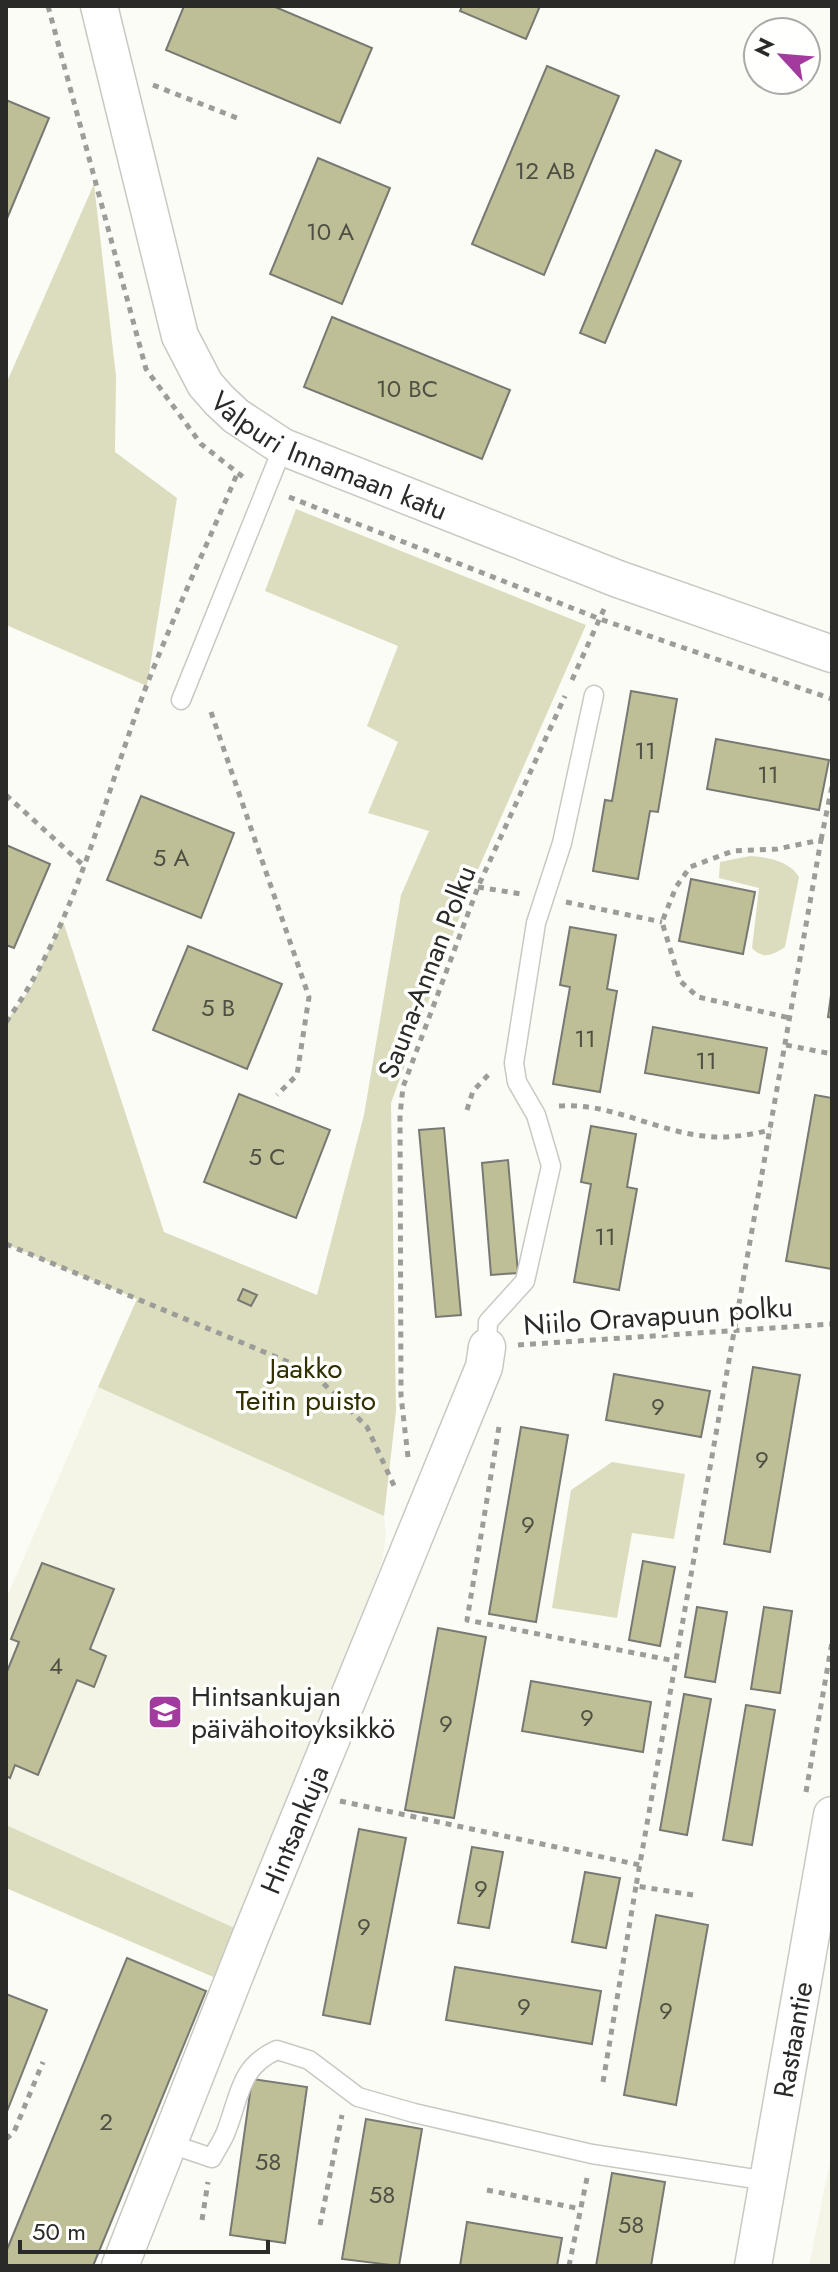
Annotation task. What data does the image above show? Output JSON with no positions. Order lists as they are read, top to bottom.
{
  "streets": {
    "street": ["Valpuri Innamaan katu", "Hintsankuja", "Rastaantie"],
    "path": ["Sauna-Annan Polku", "Niilo Oravapuun polku"]
  },
  "crossings": [
    ["Valpuri Innamaan katu", "Sauna-Annan Polku"],
    ["Niilo Oravapuun polku", "Hintsankuja"]
  ],
  "parks": ["Jaakko Teitin puisto"],
  "places": {
    "school or university": ["Hintsankujan päivähoitoyksikkö"]
  },
  "house_numbers": [
    "12 AB",
    "10 A",
    "10 BC",
    "11",
    "11",
    "5 A",
    "5 B",
    "11",
    "11",
    "5 C",
    "11",
    "9",
    "9",
    "9",
    "4",
    "9",
    "9",
    "9",
    "9",
    "9",
    "9",
    "2",
    "58",
    "58",
    "58"
  ],
  "scale_bar": "50 m",
  "north": "top left"
}
